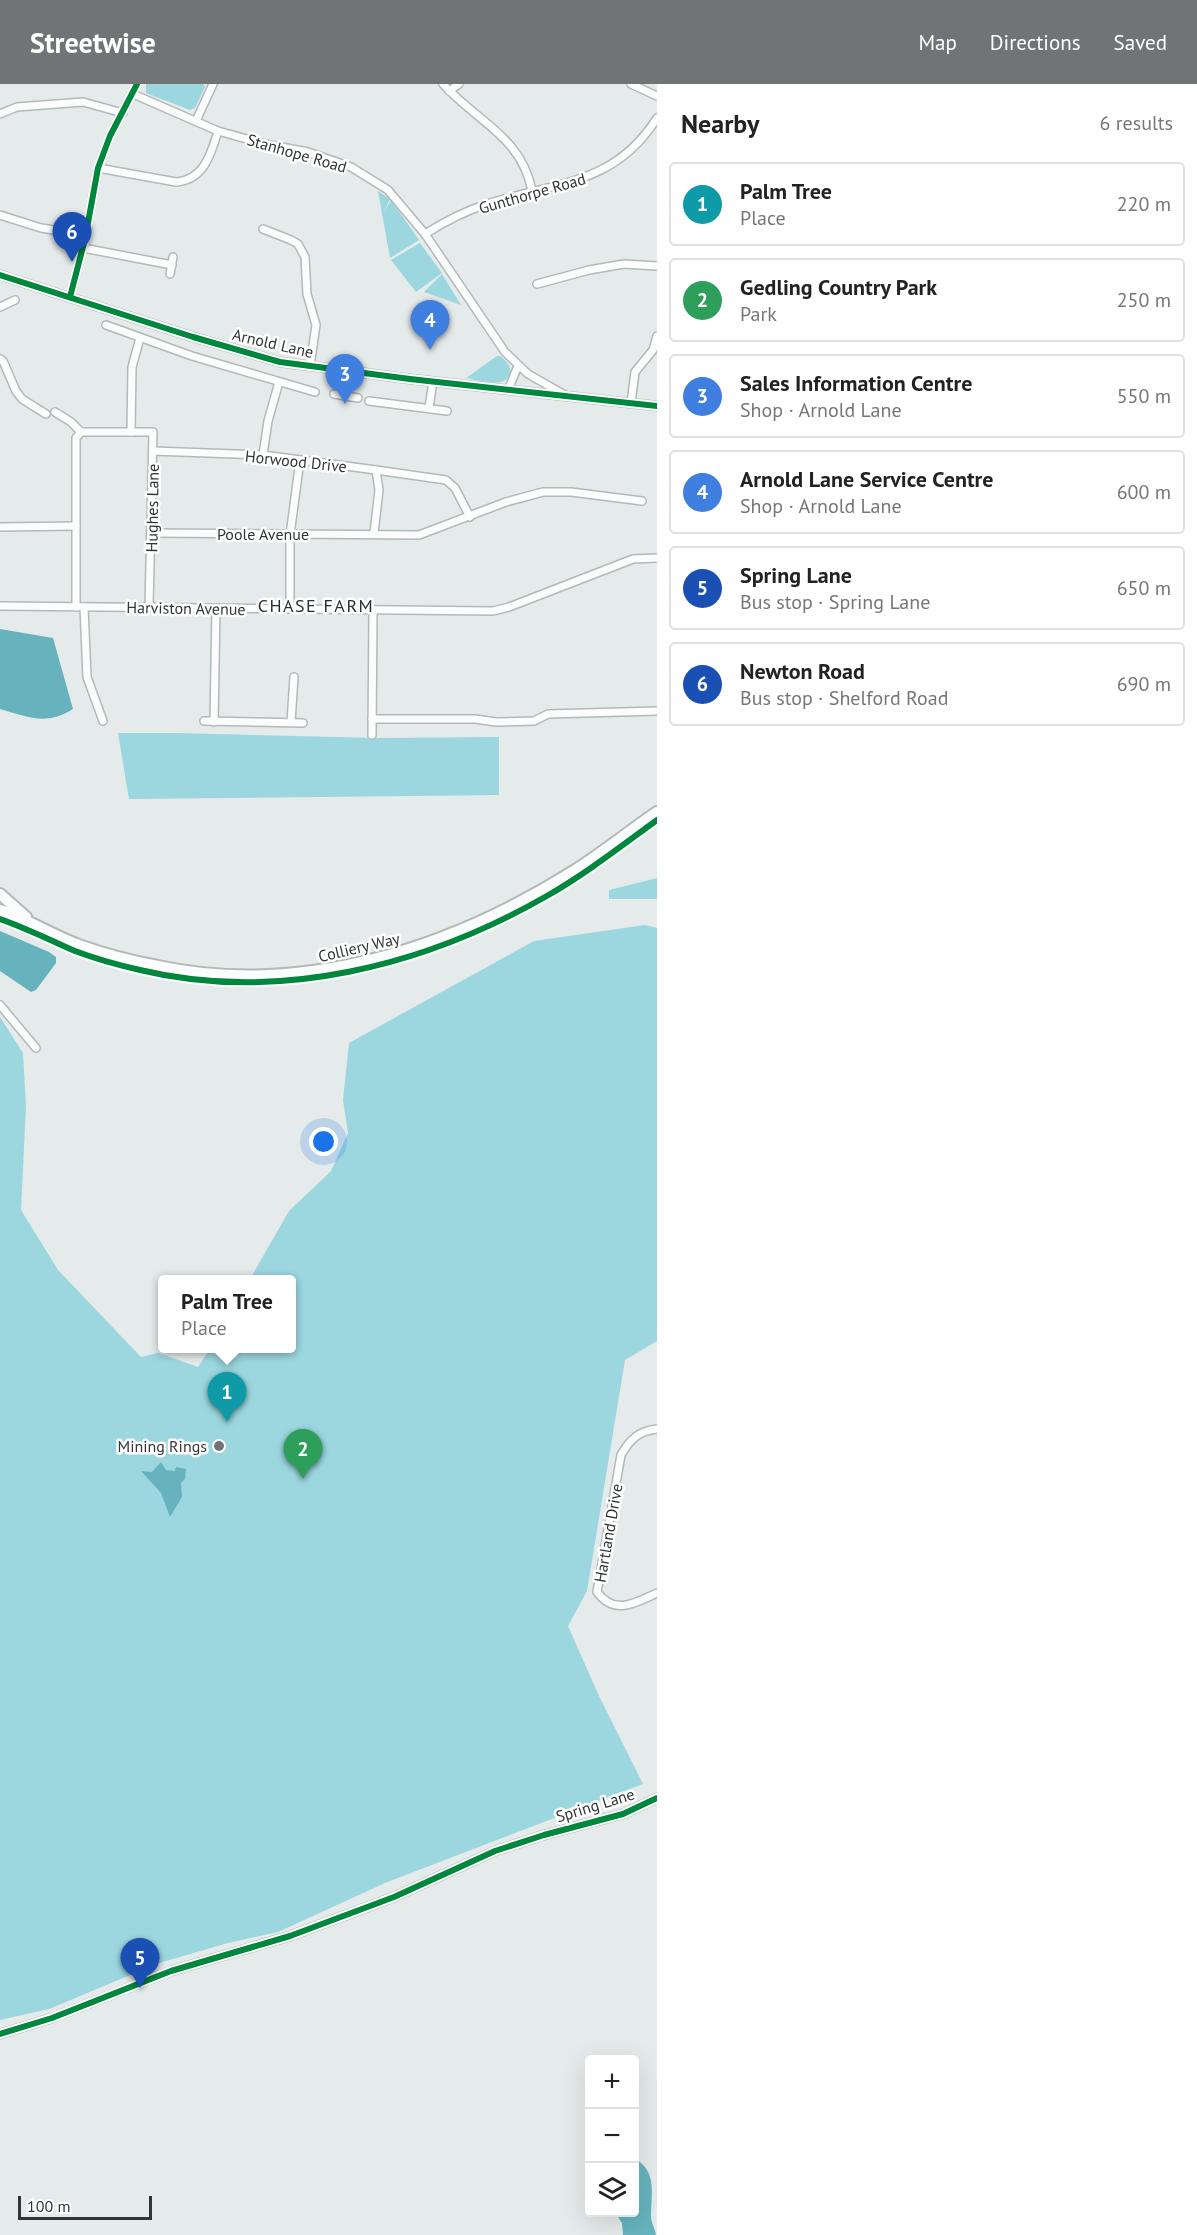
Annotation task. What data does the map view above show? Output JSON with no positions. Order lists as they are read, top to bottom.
{
  "streets": {
    "main road": ["Colliery Way"],
    "street": [
      "Stanhope Road",
      "Gunthorpe Road",
      "Arnold Lane",
      "Horwood Drive",
      "Hughes Lane",
      "Poole Avenue",
      "Harviston Avenue",
      "Hartland Drive",
      "Spring Lane"
    ]
  },
  "crossings": [
    ["Stanhope Road", "Gunthorpe Road"],
    ["Stanhope Road", "Arnold Lane"],
    ["Horwood Drive", "Hughes Lane"],
    ["Horwood Drive", "Poole Avenue"],
    ["Hughes Lane", "Poole Avenue"],
    ["Hughes Lane", "Harviston Avenue"]
  ],
  "districts": ["CHASE FARM"],
  "places": ["Mining Rings"],
  "scale_bar": "100 m",
  "page": {
    "header": "Streetwise",
    "nav": ["Map", "Directions", "Saved"],
    "heading": ["Nearby", "6 results"],
    "list": [
      {
        "mark": "1",
        "name": "Palm Tree",
        "note": "Place",
        "value": "220 m"
      },
      {
        "mark": "2",
        "name": "Gedling Country Park",
        "note": "Park",
        "value": "250 m"
      },
      {
        "mark": "3",
        "name": "Sales Information Centre",
        "note": "Shop · Arnold Lane",
        "value": "550 m"
      },
      {
        "mark": "4",
        "name": "Arnold Lane Service Centre",
        "note": "Shop · Arnold Lane",
        "value": "600 m"
      },
      {
        "mark": "5",
        "name": "Spring Lane",
        "note": "Bus stop · Spring Lane",
        "value": "650 m"
      },
      {
        "mark": "6",
        "name": "Newton Road",
        "note": "Bus stop · Shelford Road",
        "value": "690 m"
      }
    ],
    "pins": [
      "6",
      "4",
      "3",
      "1",
      "2",
      "5"
    ],
    "popup": ["Palm Tree", "Place"],
    "map_buttons": ["+", "−"],
    "scale": "100 m"
  }
}
